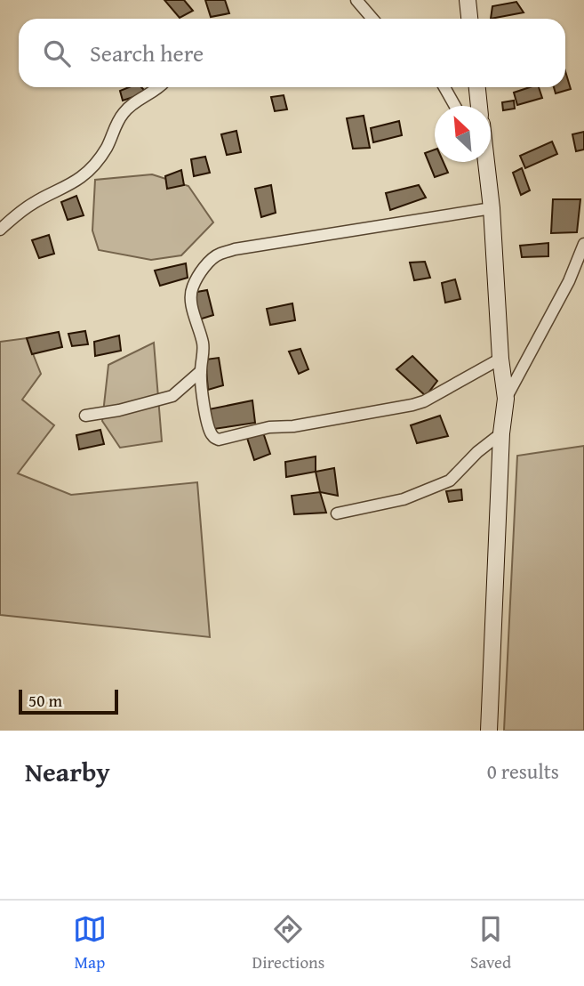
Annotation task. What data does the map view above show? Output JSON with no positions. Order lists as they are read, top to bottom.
{
  "scale_bar": "50 m",
  "north": "top left",
  "page": {
    "search": "Search here",
    "scale": "50 m",
    "heading": ["Nearby", "0 results"],
    "nav": ["Map", "Directions", "Saved"]
  }
}
